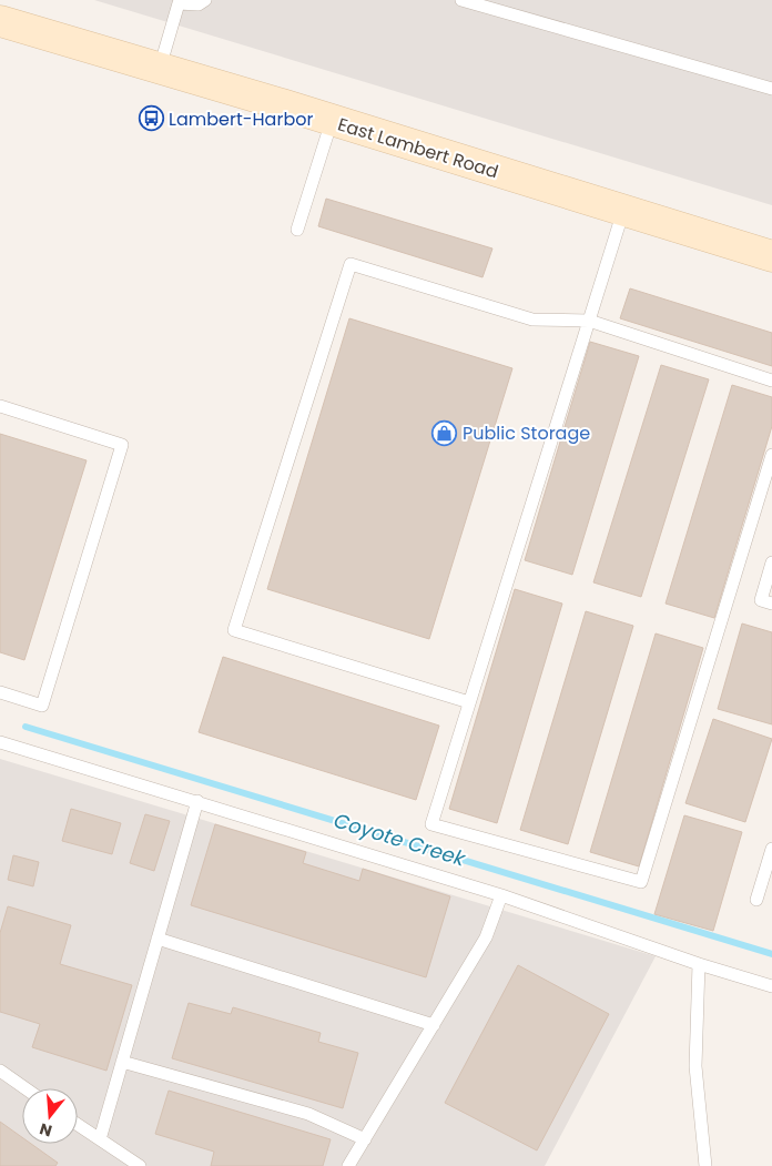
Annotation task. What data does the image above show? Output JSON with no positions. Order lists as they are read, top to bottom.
{
  "streets": {
    "main road": ["East Lambert Road"]
  },
  "water": ["Coyote Creek"],
  "places": {
    "bus stop": ["Lambert-Harbor"],
    "shop": ["Public Storage"]
  },
  "north": "bottom"
}
